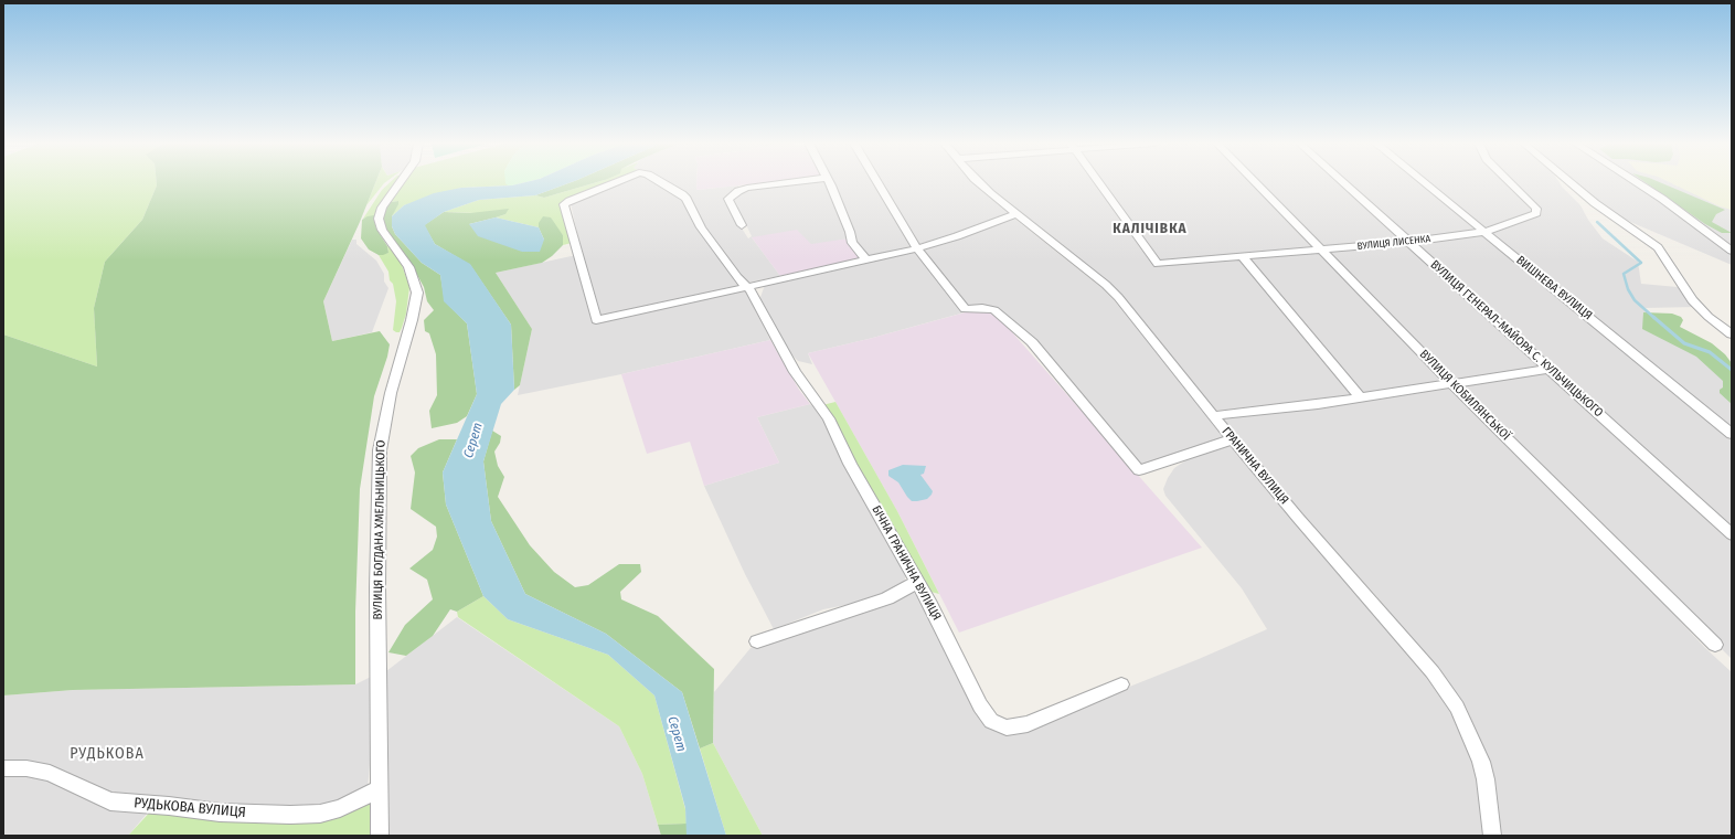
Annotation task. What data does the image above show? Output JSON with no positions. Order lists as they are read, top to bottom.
{
  "streets": {
    "street": [
      "ВУЛИЦЯ ЛИСЕНКА",
      "ВИШНЕВА ВУЛИЦЯ",
      "ВУЛИЦЯ ГЕНЕРАЛ-МАЙОРА С. КУЛЬЧИЦЬКОГО",
      "ВУЛИЦЯ КОБИЛЯНСЬКОЇ",
      "ГРАНИЧНА ВУЛИЦЯ",
      "ВУЛИЦЯ БОГДАНА ХМЕЛЬНИЦЬКОГО",
      "БІЧНА ГРАНИЧНА ВУЛИЦЯ",
      "РУДЬКОВА ВУЛИЦЯ"
    ]
  },
  "crossings": [
    ["ВУЛИЦЯ ЛИСЕНКА", "ВИШНЕВА ВУЛИЦЯ"],
    ["ВУЛИЦЯ ЛИСЕНКА", "ВУЛИЦЯ ГЕНЕРАЛ-МАЙОРА С. КУЛЬЧИЦЬКОГО"],
    ["ВУЛИЦЯ ЛИСЕНКА", "ВУЛИЦЯ КОБИЛЯНСЬКОЇ"],
    ["ВУЛИЦЯ БОГДАНА ХМЕЛЬНИЦЬКОГО", "РУДЬКОВА ВУЛИЦЯ"]
  ],
  "districts": ["КАЛІЧІВКА", "РУДЬКОВА"],
  "water": ["Серет"]
}
